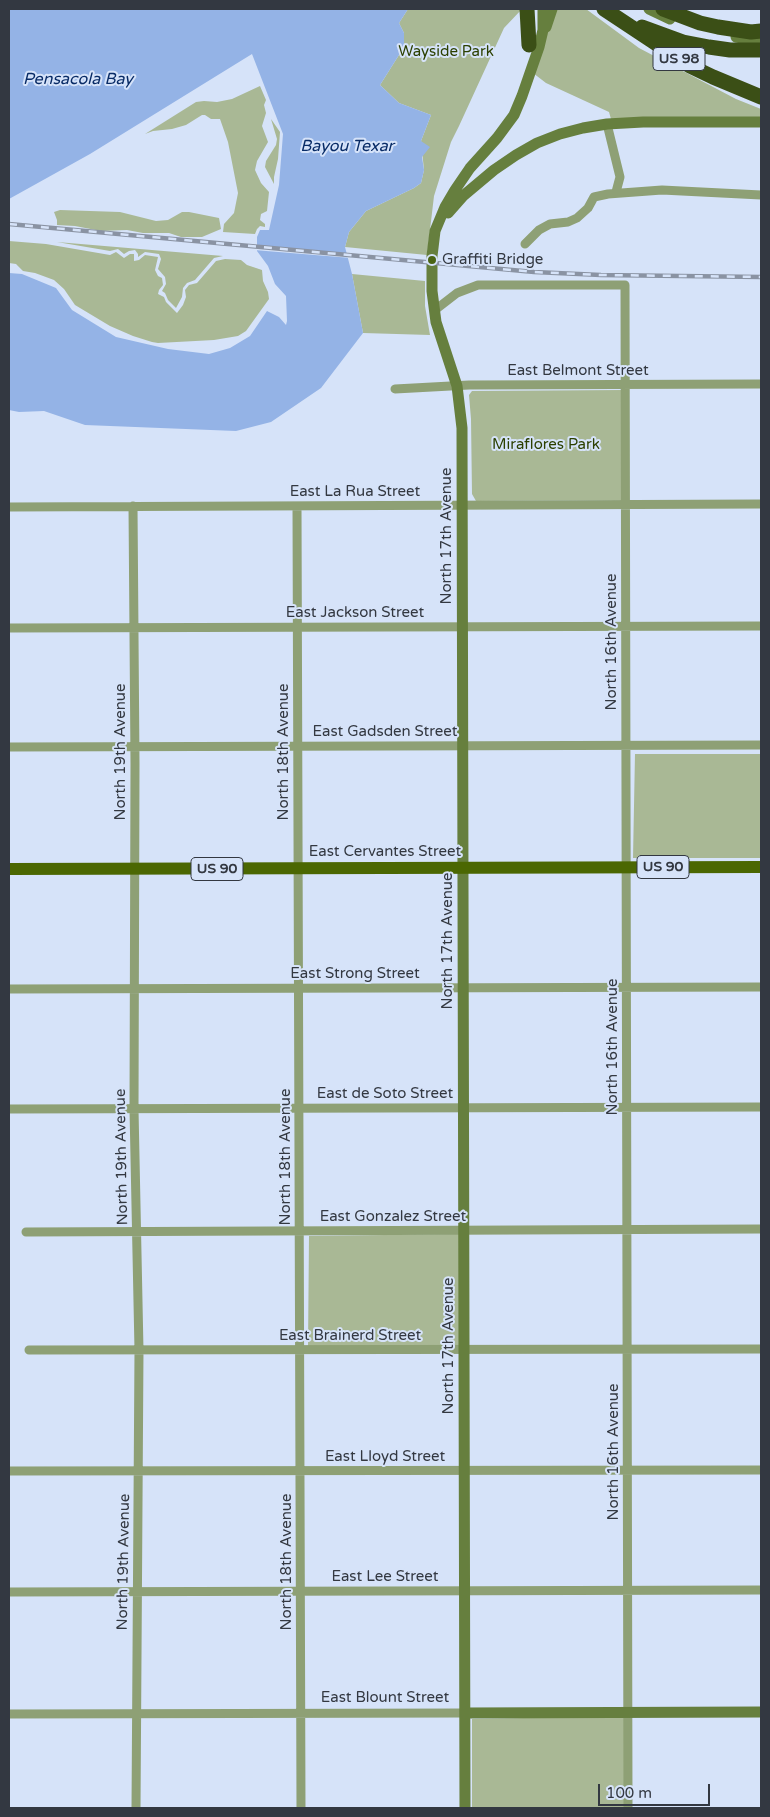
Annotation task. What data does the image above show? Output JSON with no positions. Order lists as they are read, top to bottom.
{
  "streets": {
    "highway": ["US 98"],
    "main road": ["East Cervantes Street", "US 90"],
    "street": [
      "East Belmont Street",
      "East La Rua Street",
      "North 17th Avenue",
      "East Jackson Street",
      "North 16th Avenue",
      "East Gadsden Street",
      "North 19th Avenue",
      "North 18th Avenue",
      "East Strong Street",
      "East de Soto Street",
      "East Gonzalez Street",
      "East Brainerd Street",
      "East Lloyd Street",
      "East Lee Street",
      "East Blount Street"
    ]
  },
  "crossings": [
    ["East Belmont Street", "North 17th Avenue"],
    ["East Belmont Street", "North 16th Avenue"],
    ["East La Rua Street", "North 17th Avenue"],
    ["East La Rua Street", "North 16th Avenue"],
    ["East La Rua Street", "North 19th Avenue"],
    ["East La Rua Street", "North 18th Avenue"],
    ["North 17th Avenue", "East Jackson Street"],
    ["North 17th Avenue", "North 16th Avenue"],
    ["North 17th Avenue", "East Gadsden Street"],
    ["North 17th Avenue", "East Cervantes Street"],
    ["North 17th Avenue", "East Strong Street"],
    ["North 17th Avenue", "East de Soto Street"],
    ["North 17th Avenue", "East Gonzalez Street"],
    ["North 17th Avenue", "East Brainerd Street"],
    ["North 17th Avenue", "East Lloyd Street"],
    ["North 17th Avenue", "East Lee Street"],
    ["North 17th Avenue", "East Blount Street"],
    ["East Jackson Street", "North 16th Avenue"],
    ["East Jackson Street", "North 19th Avenue"],
    ["East Jackson Street", "North 18th Avenue"],
    ["North 16th Avenue", "East Gadsden Street"],
    ["North 16th Avenue", "East Cervantes Street"],
    ["North 16th Avenue", "East Strong Street"],
    ["North 16th Avenue", "East de Soto Street"],
    ["North 16th Avenue", "East Gonzalez Street"],
    ["North 16th Avenue", "East Brainerd Street"],
    ["North 16th Avenue", "East Lloyd Street"],
    ["North 16th Avenue", "East Lee Street"],
    ["North 16th Avenue", "East Blount Street"],
    ["East Gadsden Street", "North 19th Avenue"],
    ["East Gadsden Street", "North 18th Avenue"],
    ["North 19th Avenue", "East Cervantes Street"],
    ["North 19th Avenue", "East Strong Street"],
    ["North 19th Avenue", "East de Soto Street"],
    ["North 19th Avenue", "East Gonzalez Street"],
    ["North 19th Avenue", "East Brainerd Street"],
    ["North 19th Avenue", "East Lloyd Street"],
    ["North 19th Avenue", "East Lee Street"],
    ["North 19th Avenue", "East Blount Street"],
    ["North 18th Avenue", "East Cervantes Street"],
    ["North 18th Avenue", "East Strong Street"],
    ["North 18th Avenue", "East de Soto Street"],
    ["North 18th Avenue", "East Gonzalez Street"],
    ["North 18th Avenue", "East Brainerd Street"],
    ["North 18th Avenue", "East Lloyd Street"],
    ["North 18th Avenue", "East Lee Street"],
    ["North 18th Avenue", "East Blount Street"]
  ],
  "water": ["Pensacola Bay", "Bayou Texar"],
  "parks": ["Wayside Park", "Miraflores Park"],
  "places": ["Graffiti Bridge"],
  "scale_bar": "100 m"
}
